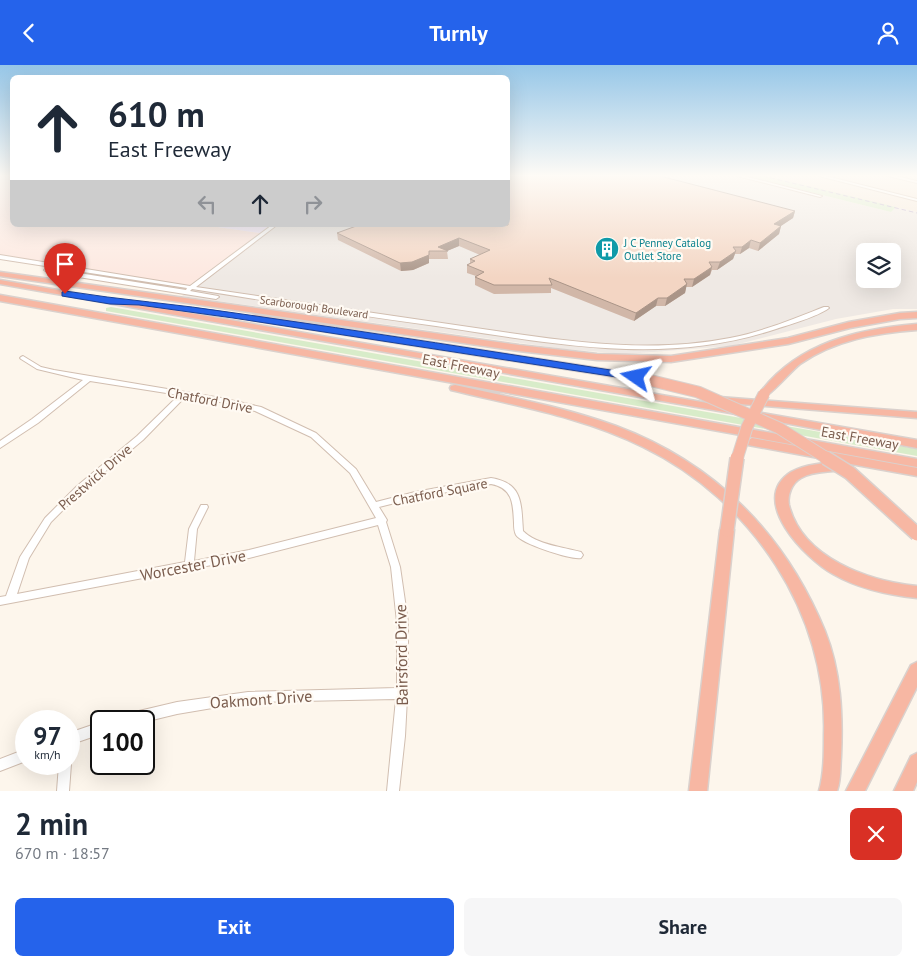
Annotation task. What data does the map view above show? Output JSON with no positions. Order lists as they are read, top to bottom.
{
  "streets": {
    "highway": ["East Freeway"],
    "street": [
      "Scarborough Boulevard",
      "Chatford Drive",
      "Prestwick Drive",
      "Chatford Square",
      "Worcester Drive",
      "Bairsford Drive",
      "Oakmont Drive"
    ]
  },
  "crossings": [
    ["Chatford Drive", "Prestwick Drive"],
    ["Chatford Drive", "Chatford Square"],
    ["Chatford Drive", "Worcester Drive"],
    ["Chatford Drive", "Bairsford Drive"],
    ["Prestwick Drive", "Worcester Drive"],
    ["Worcester Drive", "Bairsford Drive"],
    ["Bairsford Drive", "Oakmont Drive"]
  ],
  "places": {
    "building": ["J C Penney Catalog Outlet Store"]
  },
  "page": {
    "header": "Turnly",
    "turn": ["610 m", "East Freeway"],
    "speed": "97 km/h",
    "limit": "100",
    "heading": ["2 min", "670 m · 18:57"],
    "buttons": ["Exit", "Share"]
  }
}
